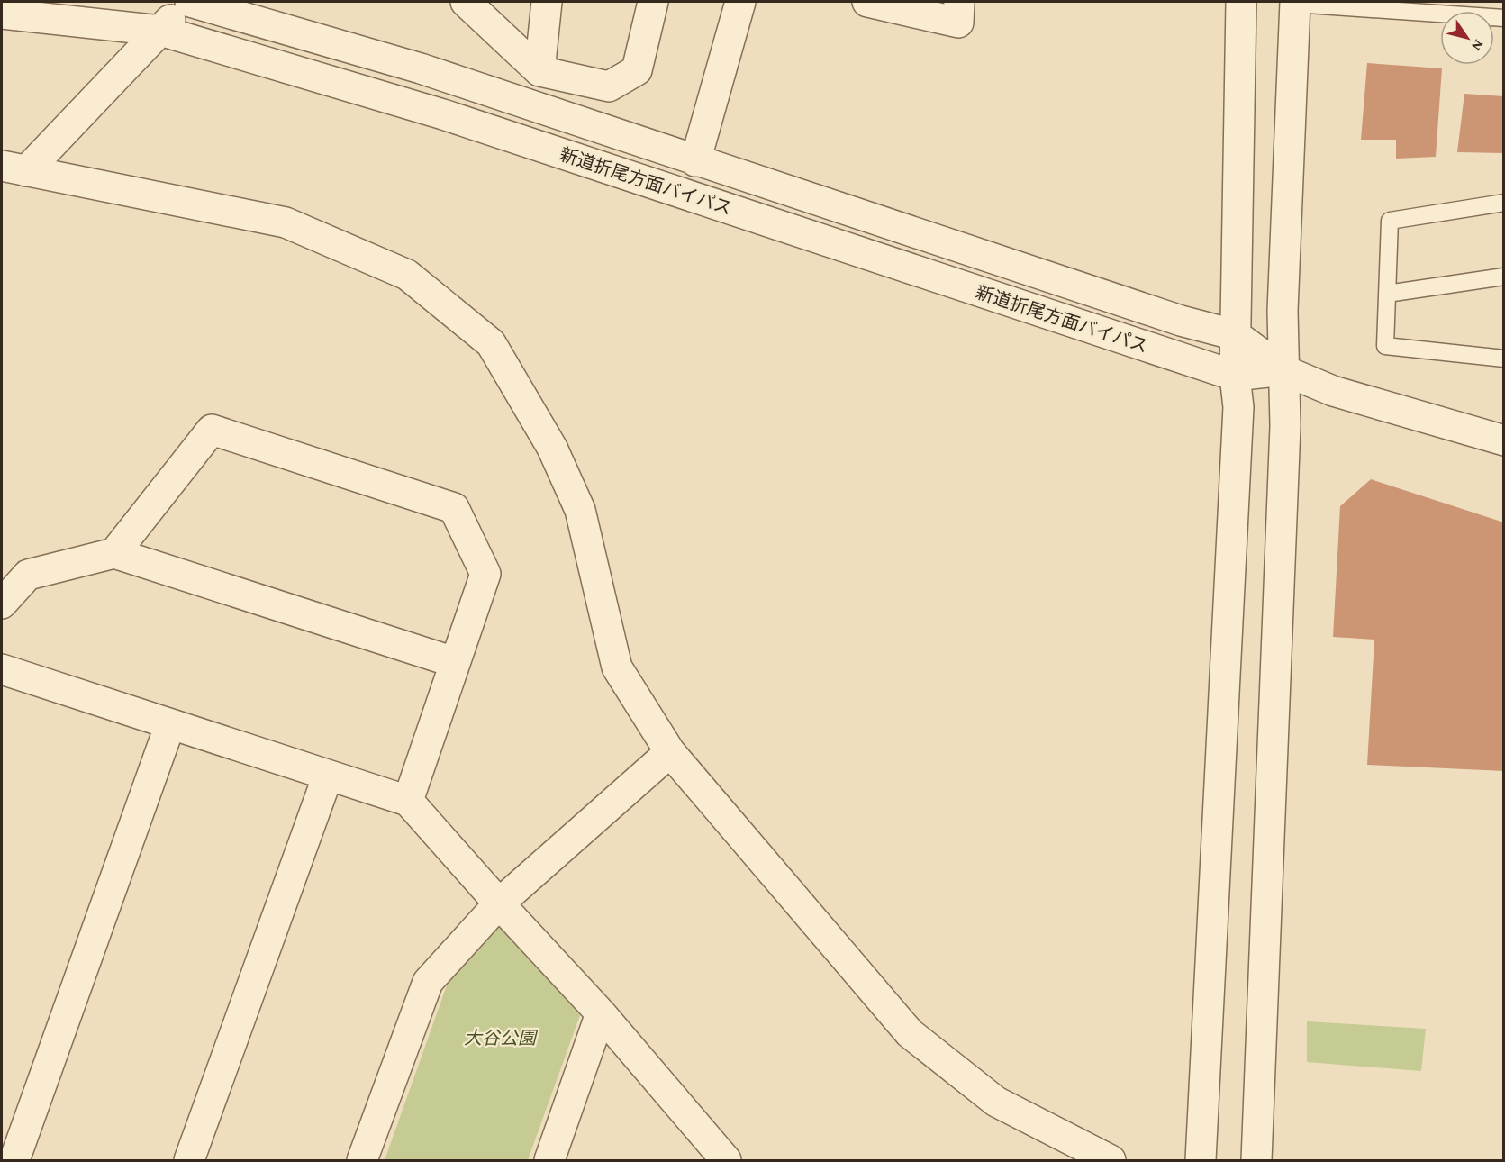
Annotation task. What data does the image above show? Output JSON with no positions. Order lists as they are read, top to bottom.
{
  "streets": {
    "street": ["新道折尾方面バイパス"]
  },
  "parks": ["大谷公園"],
  "north": "bottom right"
}
